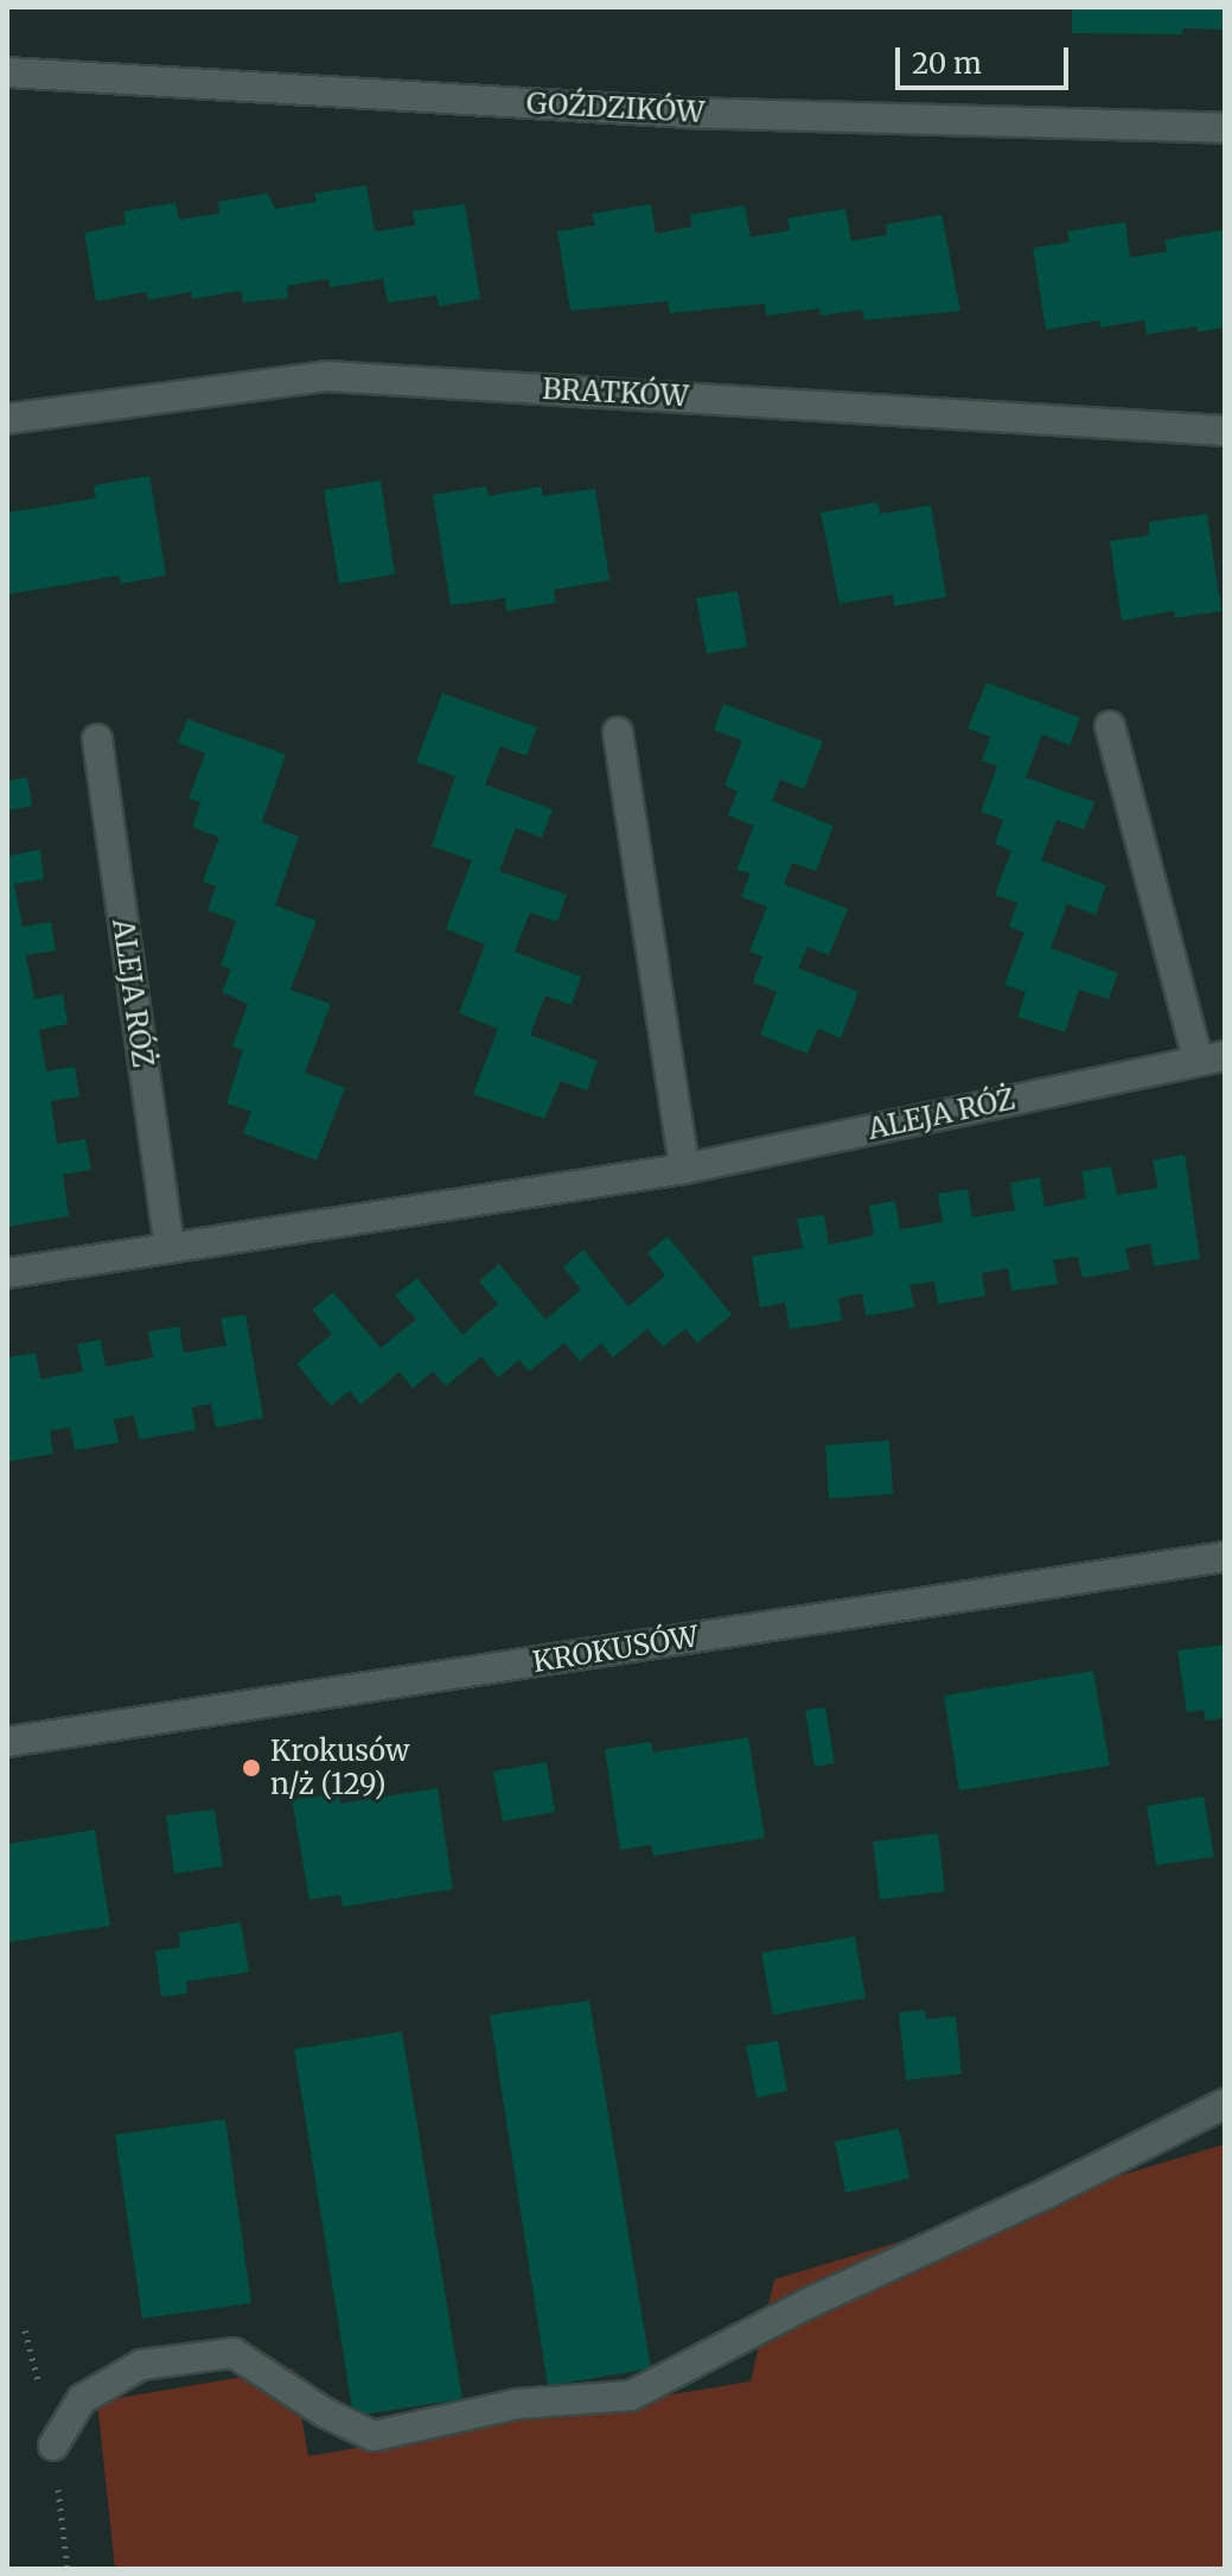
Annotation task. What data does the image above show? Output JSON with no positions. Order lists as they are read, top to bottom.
{
  "streets": {
    "street": [
      "GOŹDZIKÓW",
      "BRATKÓW",
      "ALEJA RÓŻ",
      "KROKUSÓW"
    ]
  },
  "places": ["Krokusów n/ż (129)"],
  "scale_bar": "20 m"
}
